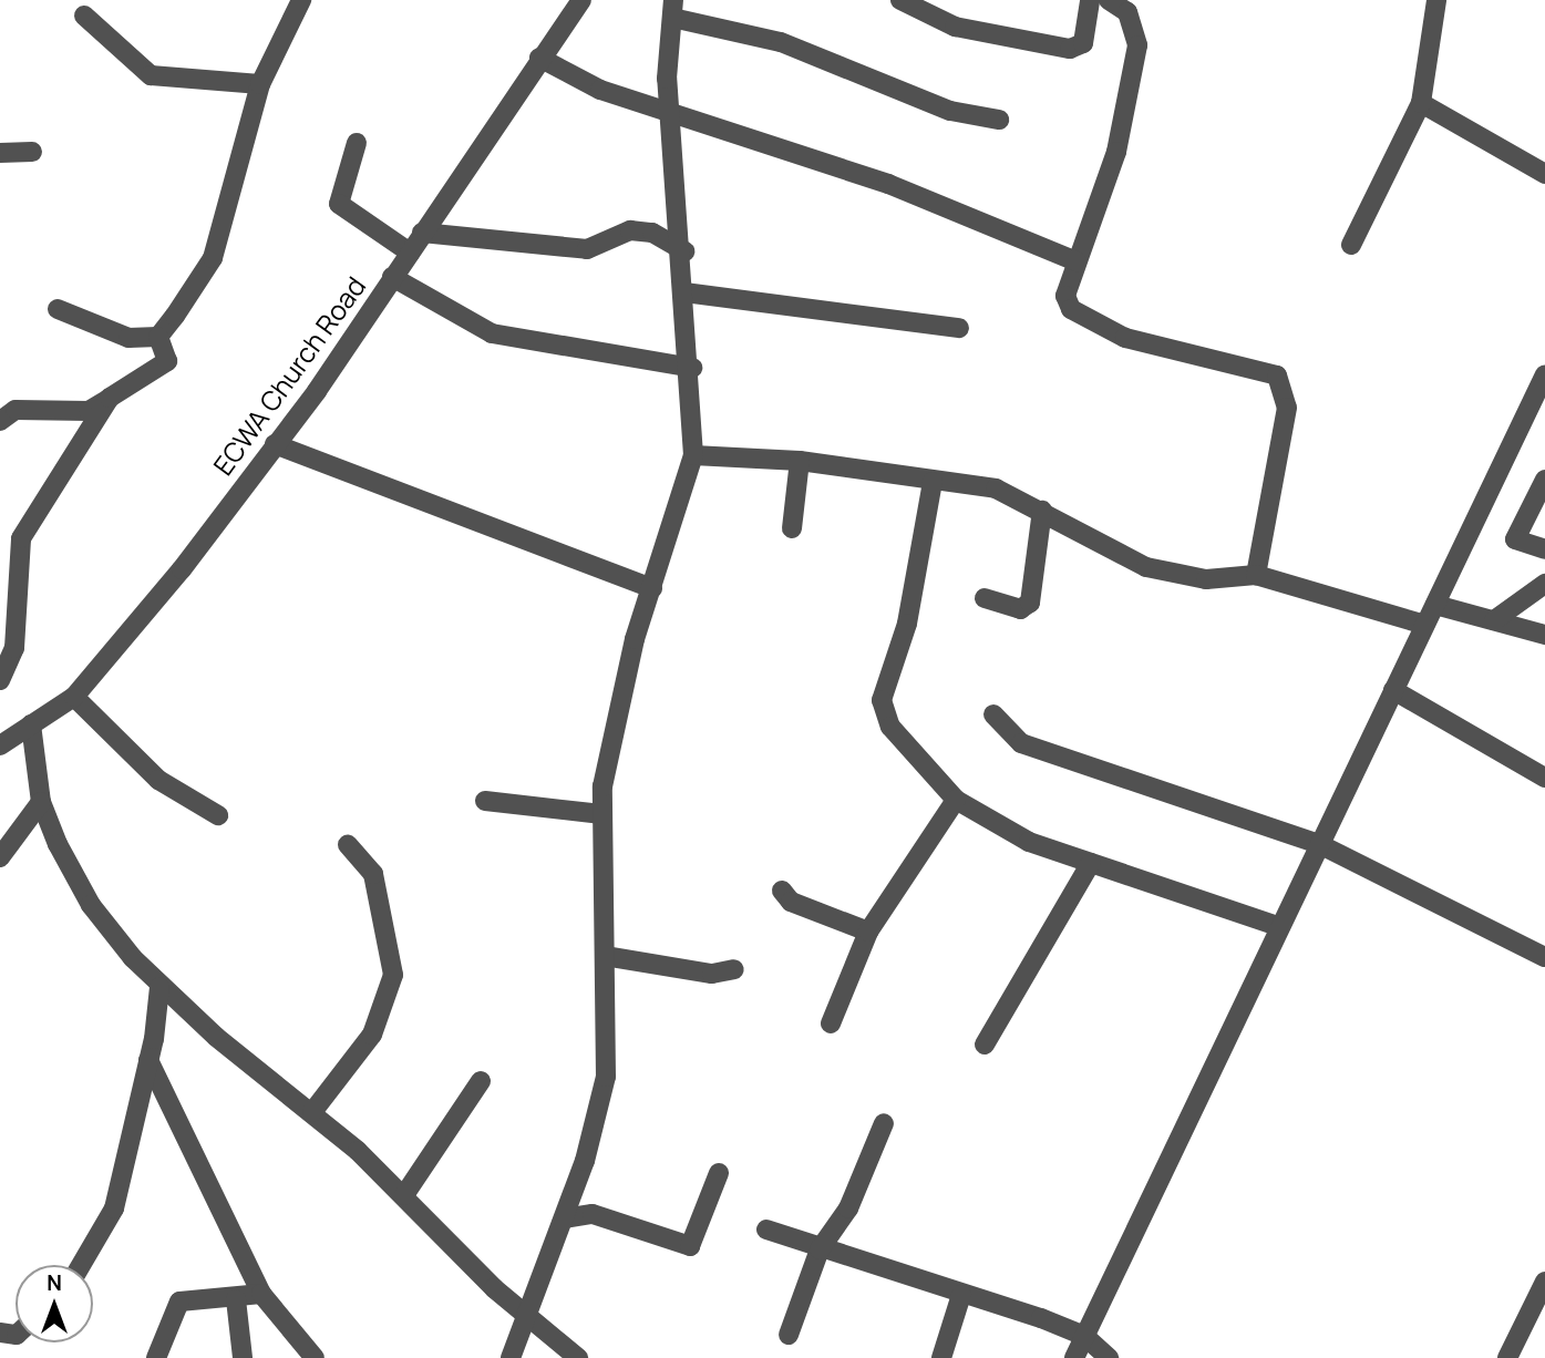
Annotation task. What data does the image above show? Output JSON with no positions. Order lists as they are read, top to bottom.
{
  "streets": {
    "street": ["ECWA Church Road"]
  },
  "north": "top"
}
